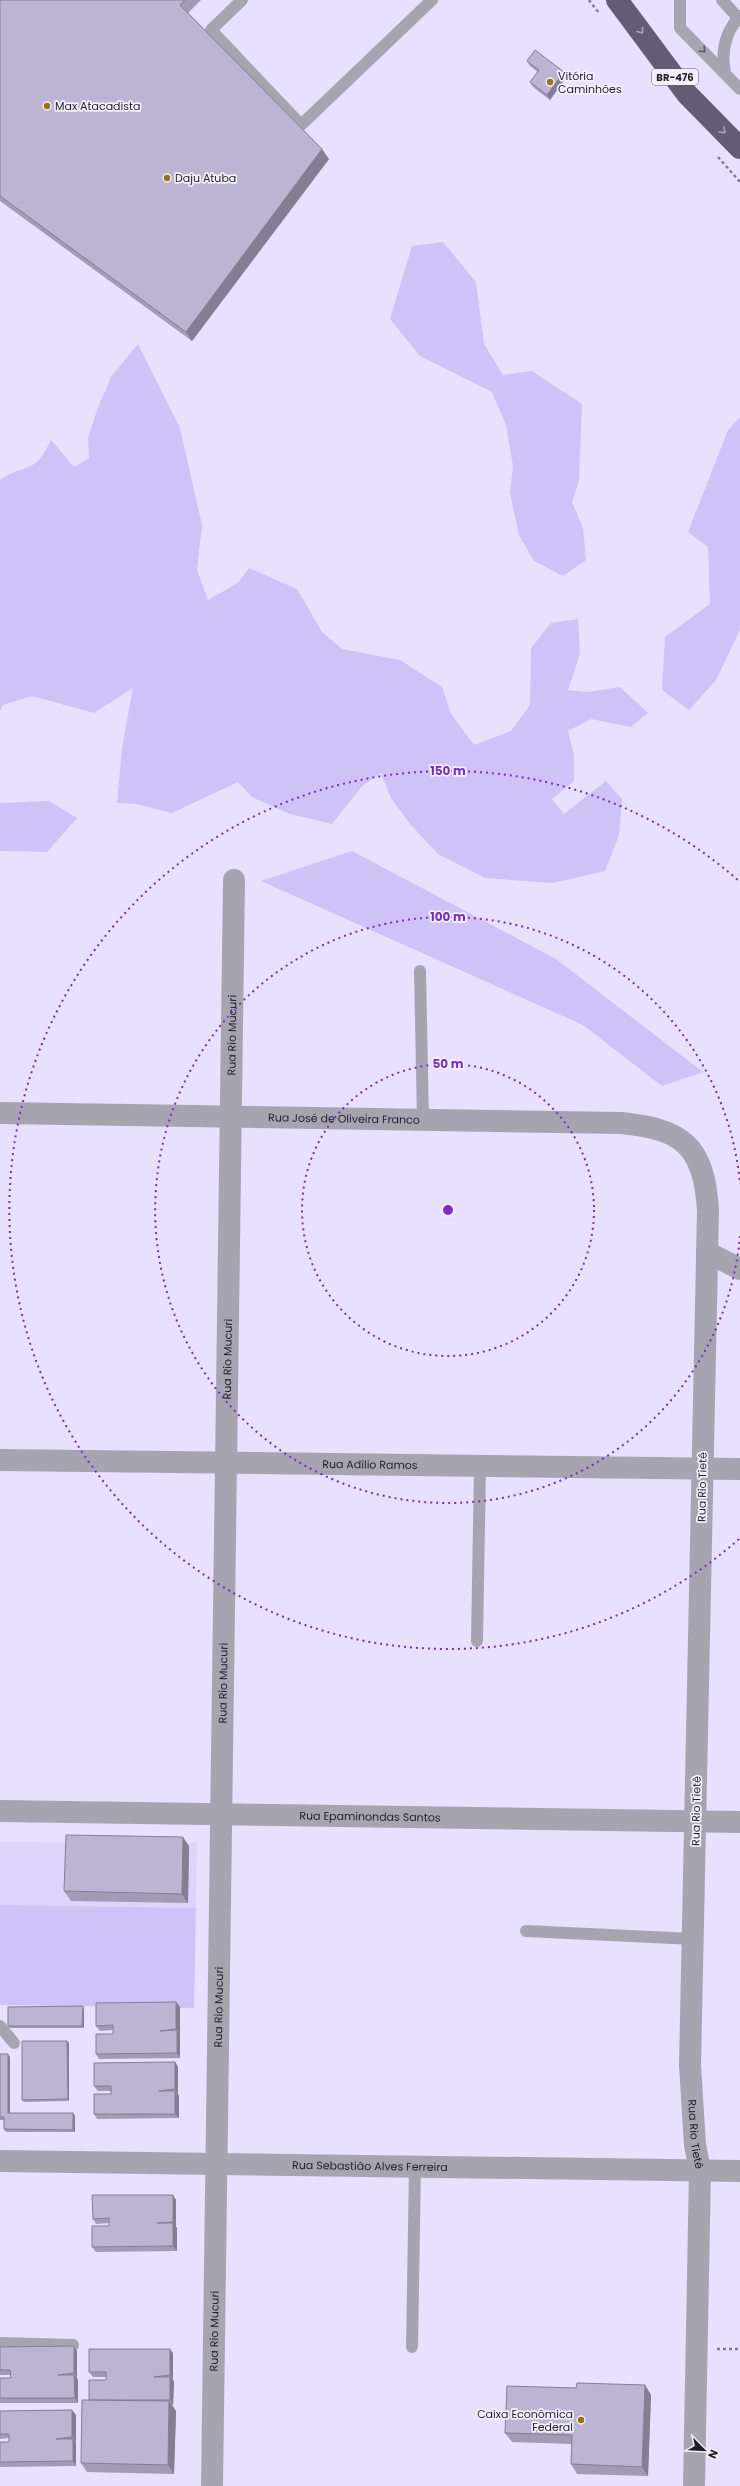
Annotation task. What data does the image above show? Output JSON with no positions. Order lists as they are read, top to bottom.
{
  "streets": {
    "highway": ["BR-476"],
    "street": [
      "Rua Rio Mucuri",
      "Rua José de Oliveira Franco",
      "Rua Adílio Ramos",
      "Rua Rio Tietê",
      "Rua Epaminondas Santos",
      "Rua Sebastião Alves Ferreira"
    ]
  },
  "crossings": [
    ["Rua Rio Mucuri", "Rua José de Oliveira Franco"],
    ["Rua Rio Mucuri", "Rua Adílio Ramos"],
    ["Rua Rio Mucuri", "Rua Epaminondas Santos"],
    ["Rua Rio Mucuri", "Rua Sebastião Alves Ferreira"],
    ["Rua José de Oliveira Franco", "Rua Rio Tietê"],
    ["Rua Adílio Ramos", "Rua Rio Tietê"],
    ["Rua Rio Tietê", "Rua Epaminondas Santos"],
    ["Rua Rio Tietê", "Rua Sebastião Alves Ferreira"]
  ],
  "places": [
    "Vitória Caminhões",
    "Max Atacadista",
    "Daju Atuba",
    "Caixa Econômica Federal"
  ],
  "north": "bottom right",
  "rings": ["150 m", "100 m", "50 m"]
}
